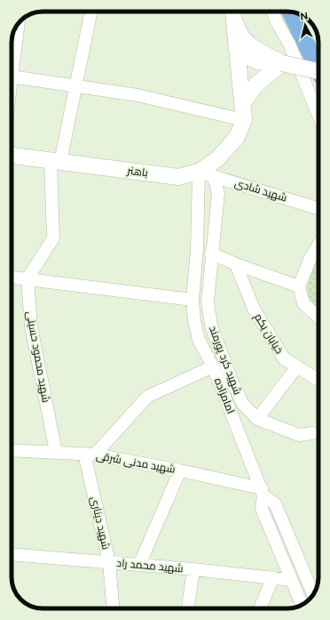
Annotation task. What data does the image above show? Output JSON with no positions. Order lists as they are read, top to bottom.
{
  "streets": {
    "main road": ["باهنر"],
    "street": [
      "شهید شادی",
      "خیابان یکم",
      "شهید محمود حسینی",
      "شهید کرد پورمند",
      "امامزاده",
      "شهید مدنی شرقی",
      "شهید دیناری",
      "شهید محمد راد"
    ]
  },
  "crossings": [
    ["باهنر", "شهید شادی"],
    ["باهنر", "شهید کرد پورمند"],
    ["باهنر", "امامزاده"],
    ["شهید شادی", "شهید کرد پورمند"],
    ["شهید شادی", "امامزاده"],
    ["شهید محمود حسینی", "شهید مدنی شرقی"],
    ["شهید کرد پورمند", "امامزاده"],
    ["امامزاده", "شهید مدنی شرقی"],
    ["امامزاده", "شهید محمد راد"],
    ["شهید مدنی شرقی", "شهید دیناری"],
    ["شهید دیناری", "شهید محمد راد"]
  ],
  "north": "top"
}
